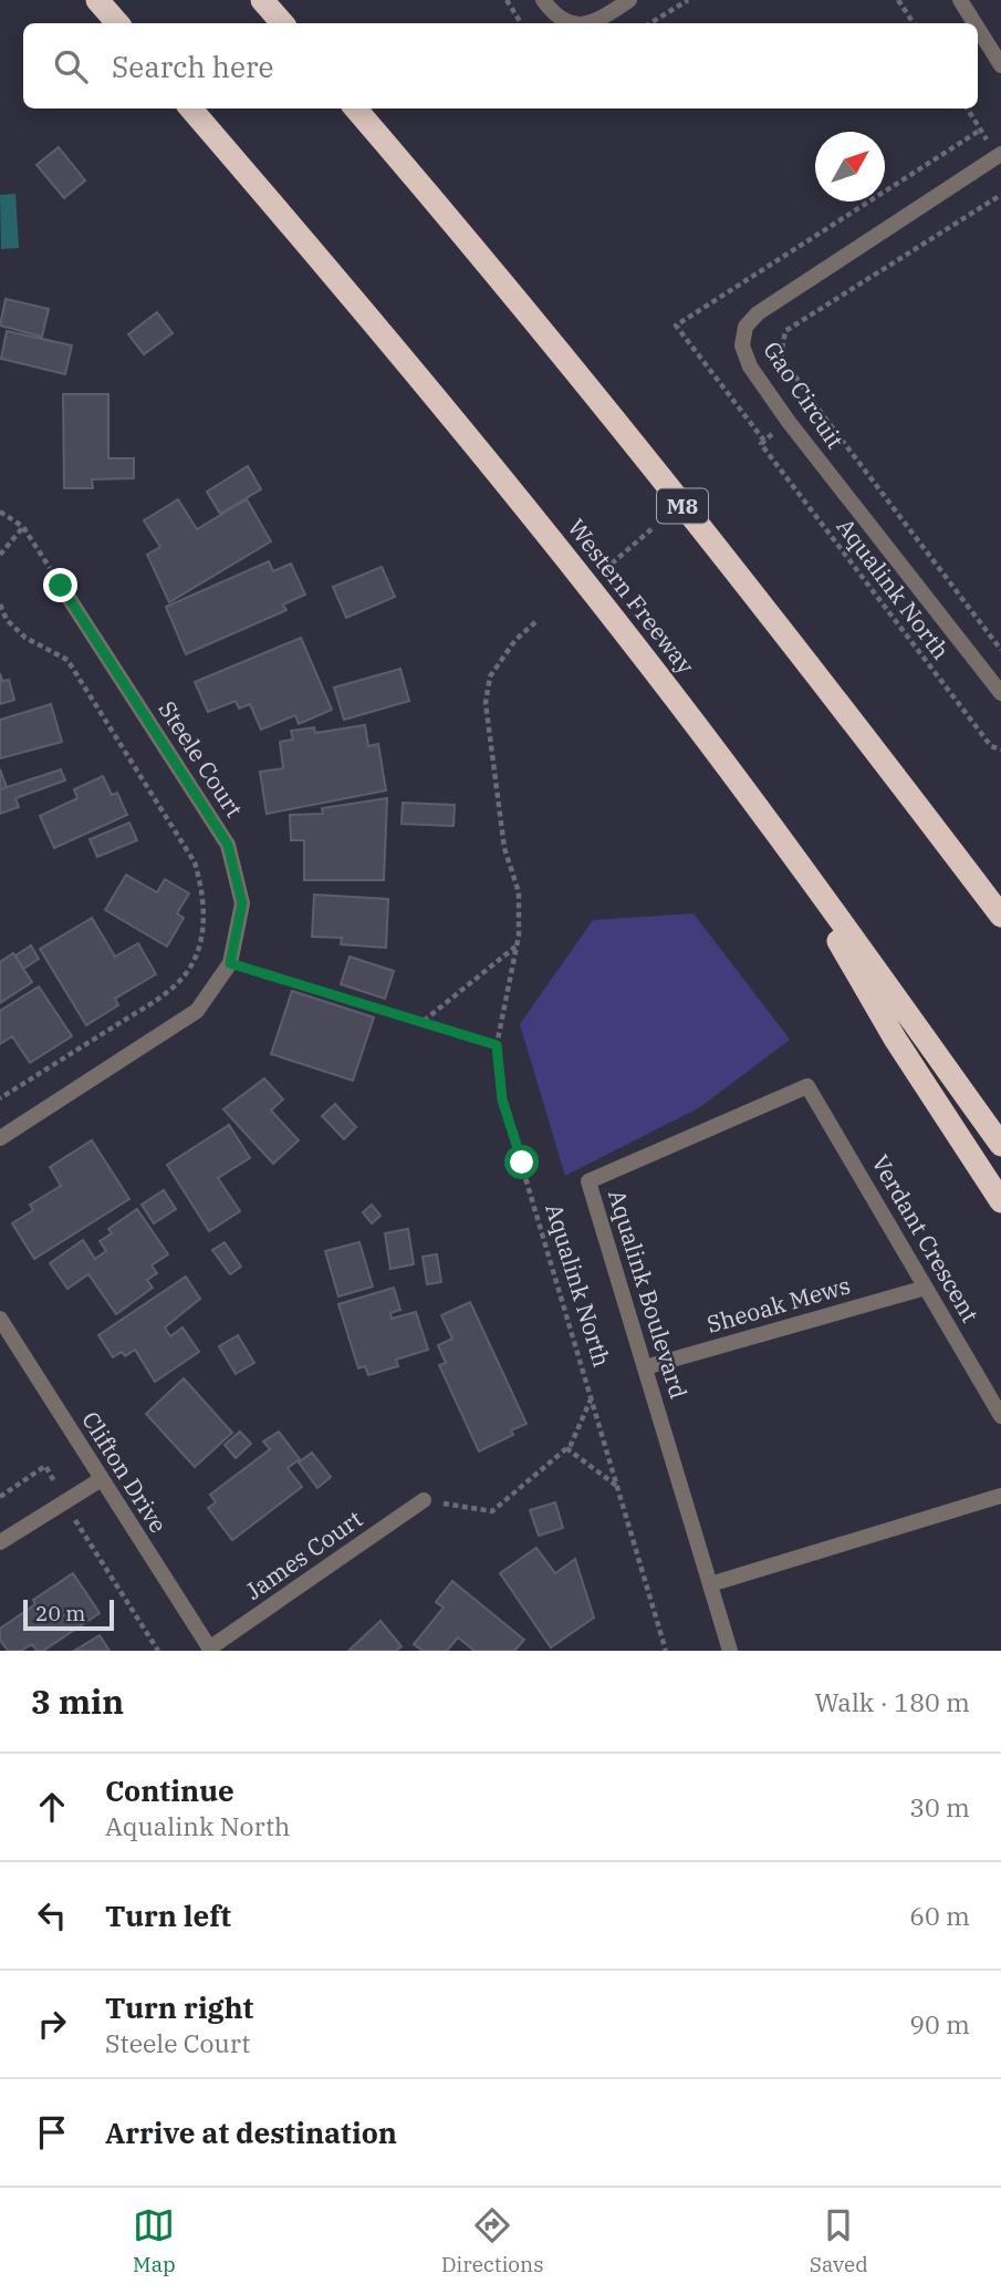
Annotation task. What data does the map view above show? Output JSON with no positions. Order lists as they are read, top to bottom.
{
  "streets": {
    "highway": ["M8", "Western Freeway"],
    "street": [
      "Gao Circuit",
      "Steele Court",
      "Verdant Crescent",
      "Aqualink Boulevard",
      "Sheoak Mews",
      "Clifton Drive",
      "James Court"
    ],
    "path": ["Aqualink North"]
  },
  "crossings": [
    ["Verdant Crescent", "Aqualink Boulevard"],
    ["Verdant Crescent", "Sheoak Mews"],
    ["Aqualink Boulevard", "Sheoak Mews"],
    ["Clifton Drive", "James Court"]
  ],
  "scale_bar": "20 m",
  "north": "top right",
  "page": {
    "search": "Search here",
    "scale": "20 m",
    "heading": ["3 min", "Walk · 180 m"],
    "list": [
      ["Continue", "Aqualink North", "30 m"],
      ["Turn left", "60 m"],
      ["Turn right", "Steele Court", "90 m"],
      "Arrive at destination"
    ],
    "nav": ["Map", "Directions", "Saved"]
  }
}
